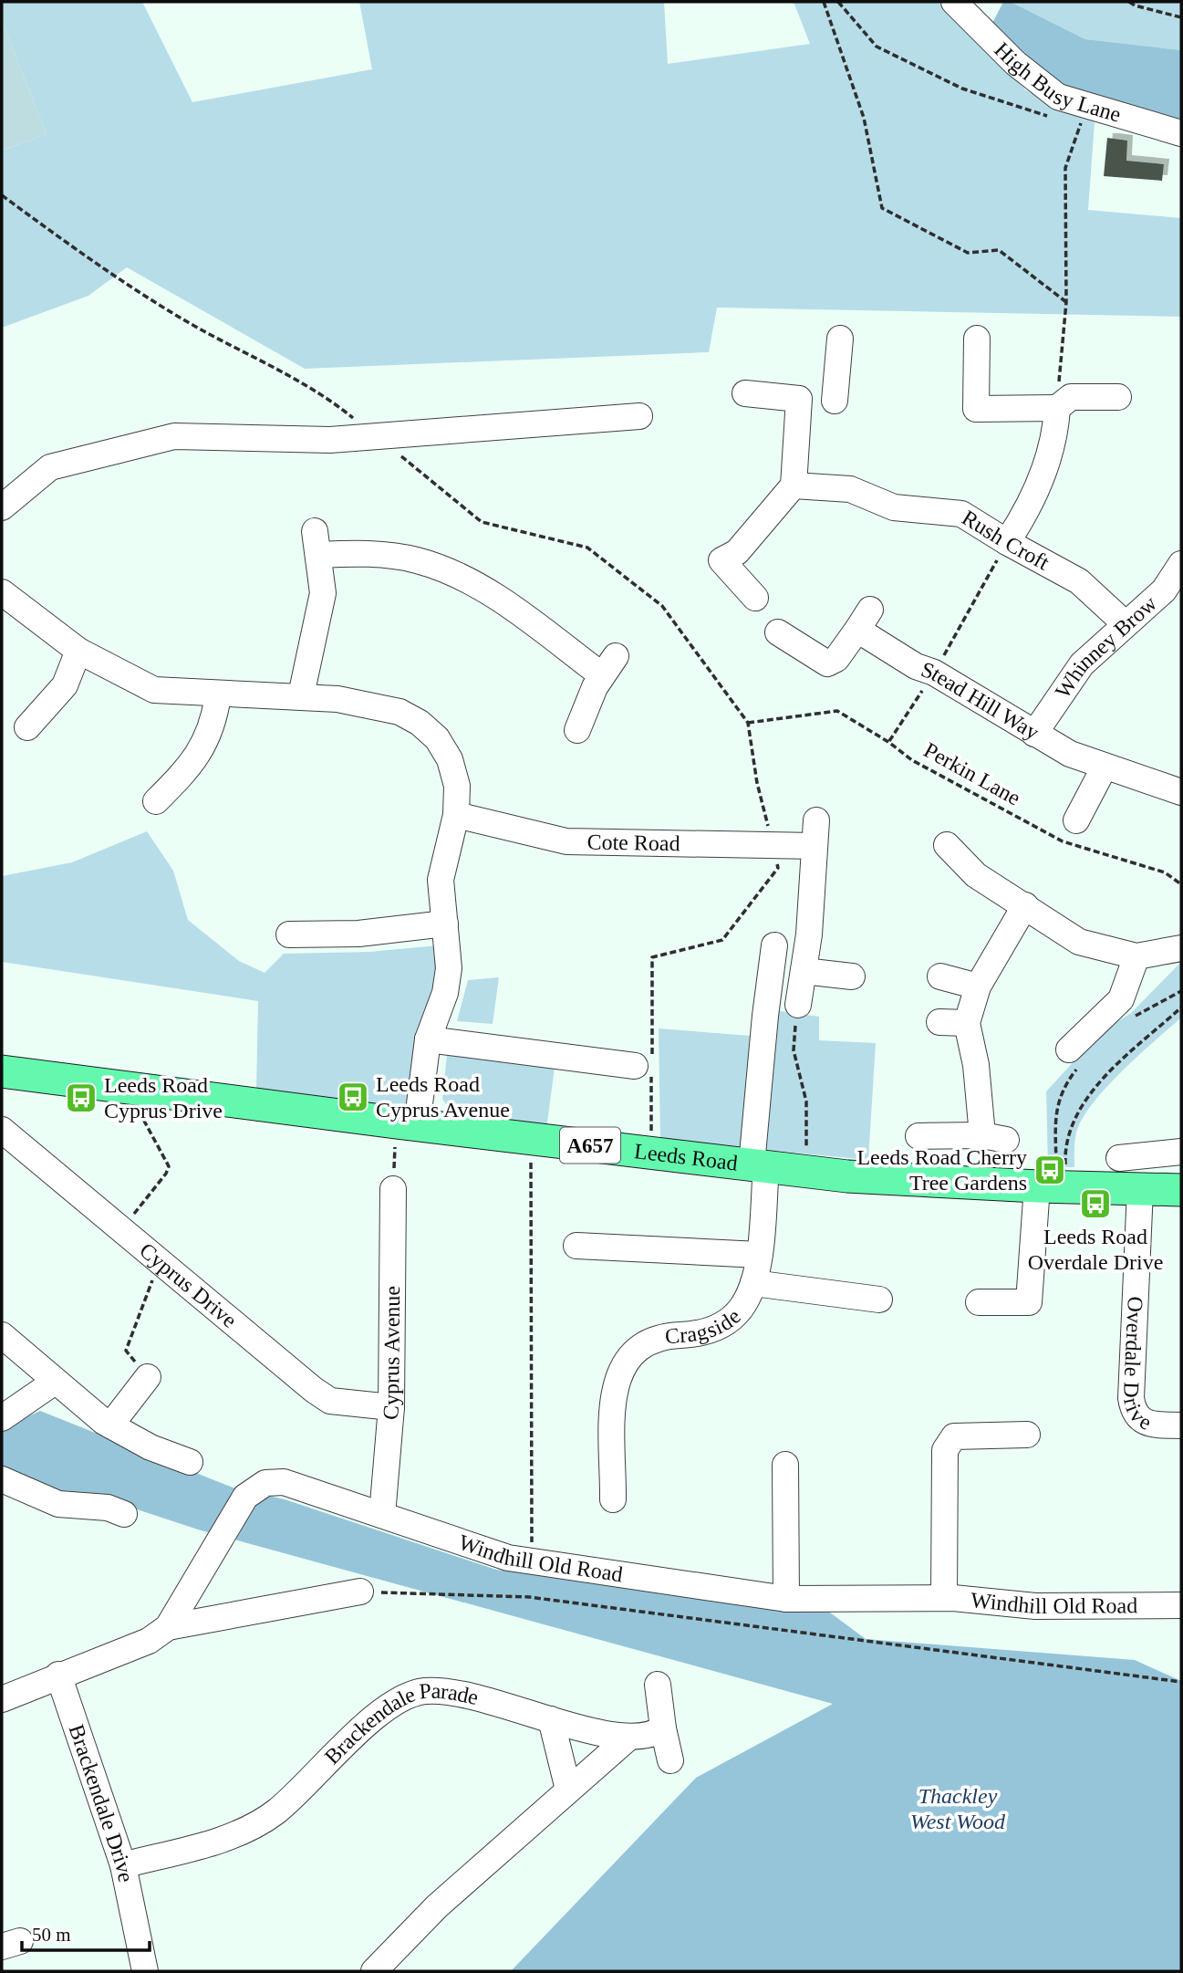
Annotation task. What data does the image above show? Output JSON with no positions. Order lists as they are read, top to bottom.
{
  "streets": {
    "main road": ["A657", "Leeds Road"],
    "street": [
      "High Busy Lane",
      "Rush Croft",
      "Whinney Brow",
      "Stead Hill Way",
      "Cote Road",
      "Cyprus Drive",
      "Cragside",
      "Cyprus Avenue",
      "Overdale Drive",
      "Windhill Old Road",
      "Brackendale Parade",
      "Brackendale Drive"
    ],
    "path": ["Perkin Lane"]
  },
  "crossings": [
    ["Rush Croft", "Whinney Brow"],
    ["Whinney Brow", "Stead Hill Way"],
    ["Leeds Road", "Cragside"],
    ["Leeds Road", "Overdale Drive"],
    ["Cyprus Drive", "Cyprus Avenue"],
    ["Cyprus Avenue", "Windhill Old Road"],
    ["Windhill Old Road", "Brackendale Drive"],
    ["Brackendale Parade", "Brackendale Drive"]
  ],
  "parks": ["Thackley West Wood"],
  "places": {
    "bus stop": [
      "Leeds Road Cyprus Avenue",
      "Leeds Road Cyprus Drive",
      "Leeds Road Cherry Tree Gardens",
      "Leeds Road Overdale Drive"
    ]
  },
  "scale_bar": "50 m"
}
